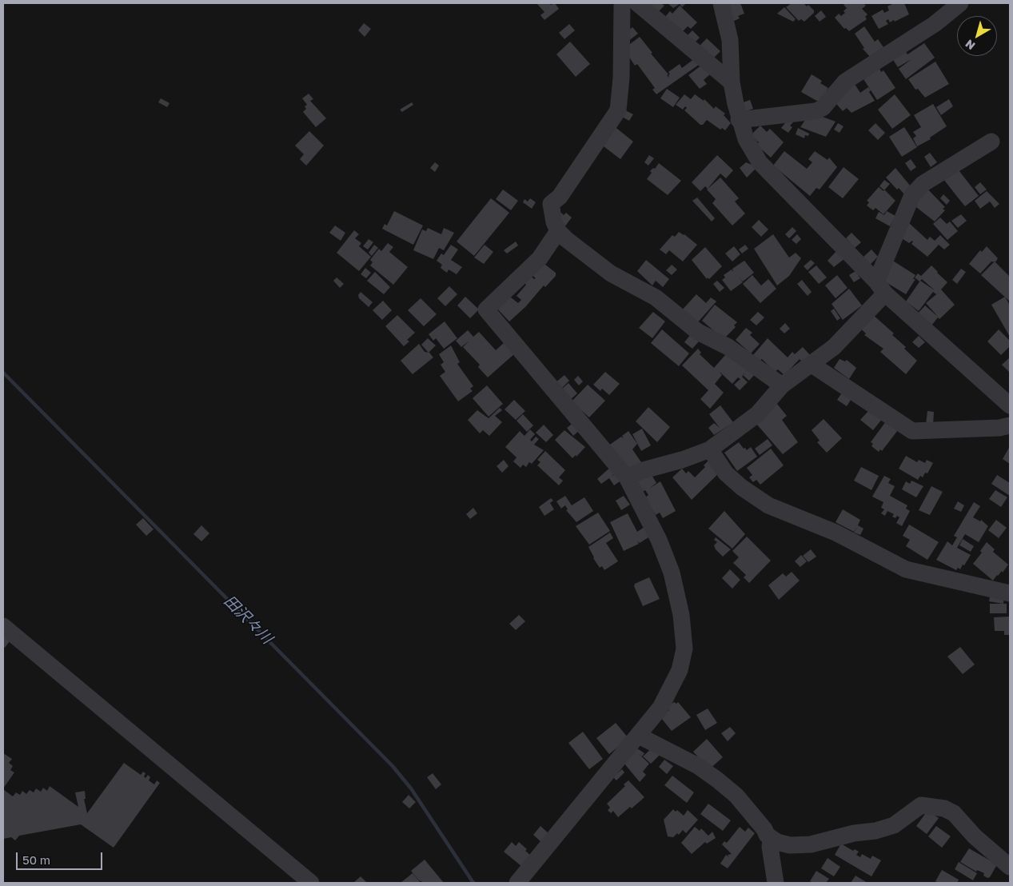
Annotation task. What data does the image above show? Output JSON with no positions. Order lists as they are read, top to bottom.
{
  "water": ["田沢々川"],
  "scale_bar": "50 m",
  "north": "bottom left"
}
